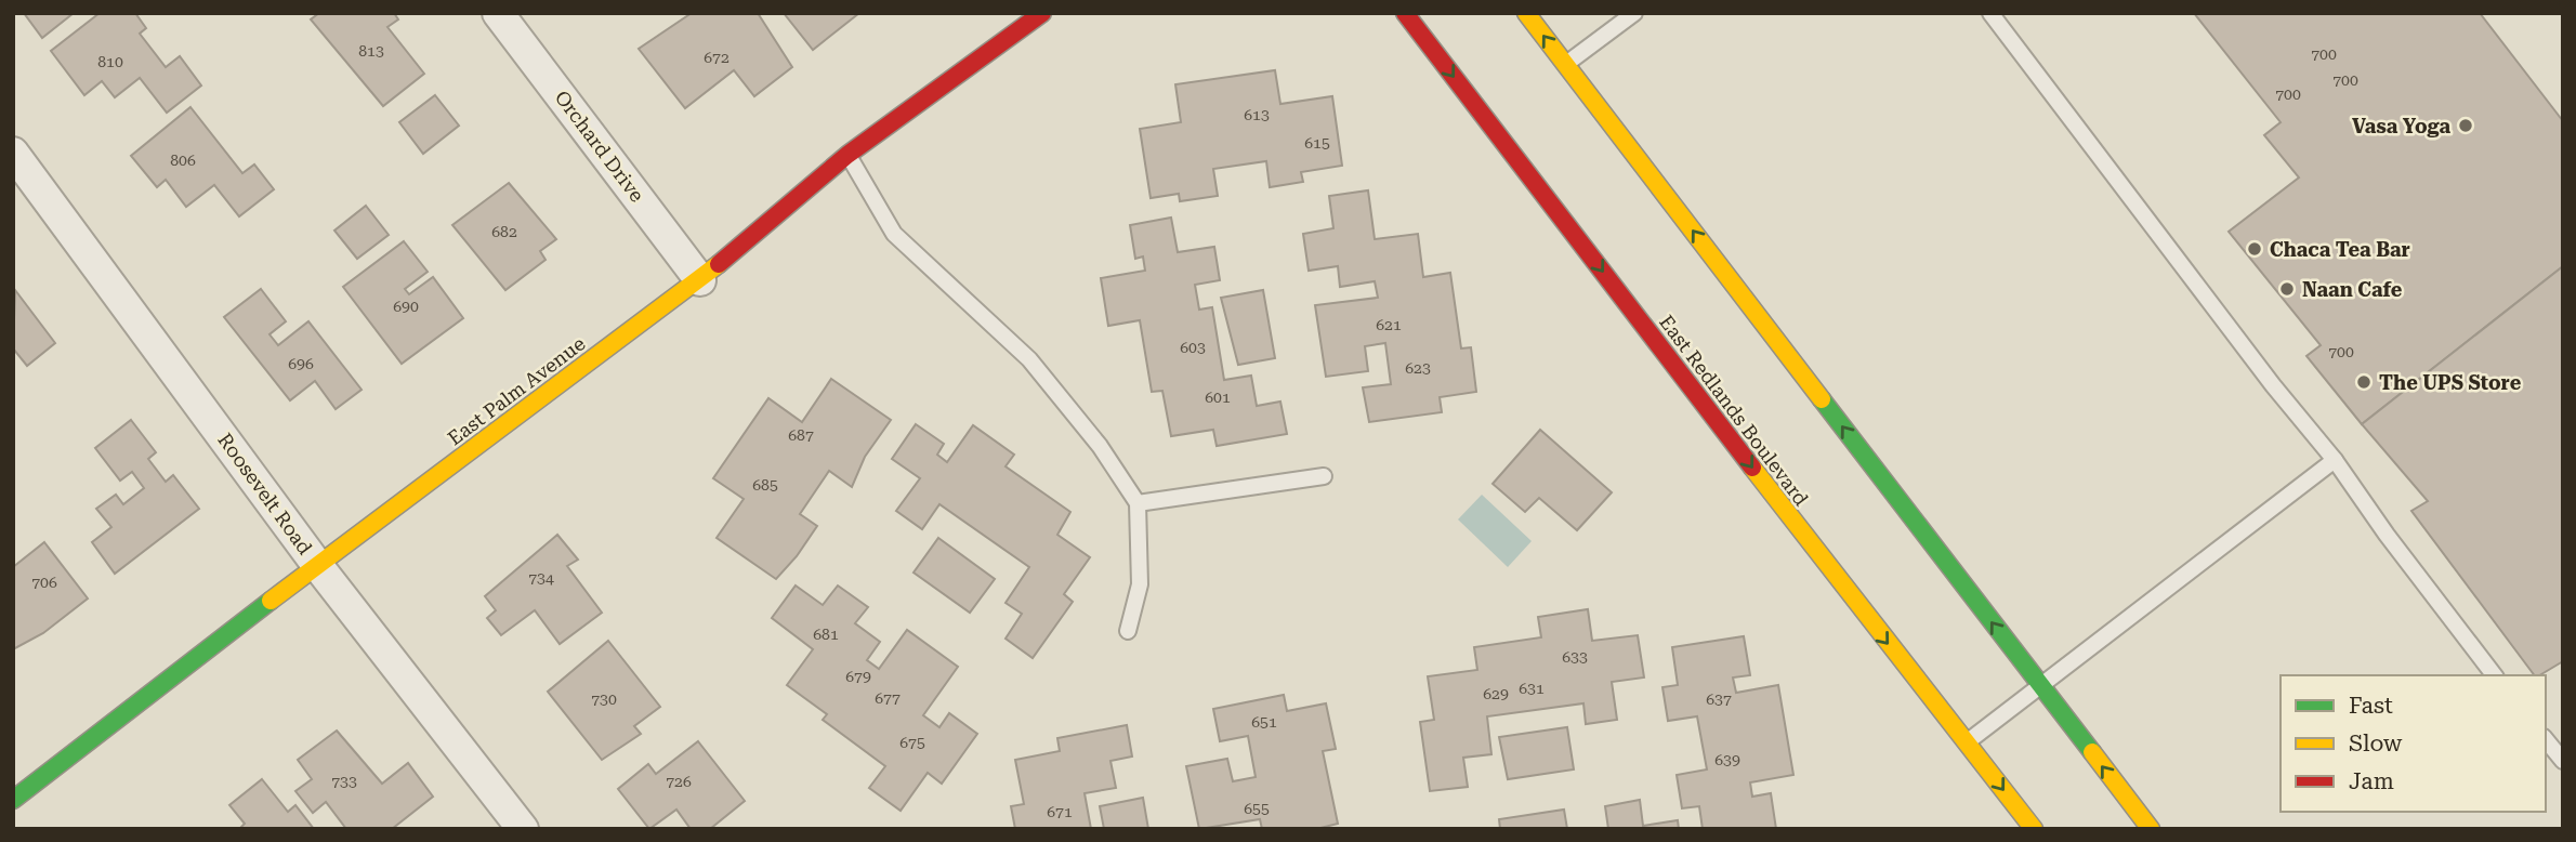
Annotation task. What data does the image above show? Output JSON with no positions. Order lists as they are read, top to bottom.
{
  "streets": {
    "main road": ["East Palm Avenue", "East Redlands Boulevard"],
    "street": ["Orchard Drive", "Roosevelt Road"]
  },
  "crossings": [
    ["Orchard Drive", "East Palm Avenue"],
    ["East Palm Avenue", "Roosevelt Road"]
  ],
  "places": [
    "Vasa Yoga",
    "Chaca Tea Bar",
    "Naan Cafe",
    "The UPS Store"
  ],
  "house_numbers": [
    "813",
    "700",
    "672",
    "810",
    "700",
    "700",
    "613",
    "615",
    "806",
    "682",
    "690",
    "621",
    "603",
    "700",
    "696",
    "623",
    "601",
    "687",
    "685",
    "734",
    "706",
    "681",
    "633",
    "679",
    "631",
    "629",
    "677",
    "730",
    "637",
    "651",
    "675",
    "639",
    "733",
    "726",
    "655",
    "671"
  ],
  "legend": ["Fast", "Slow", "Jam"]
}
